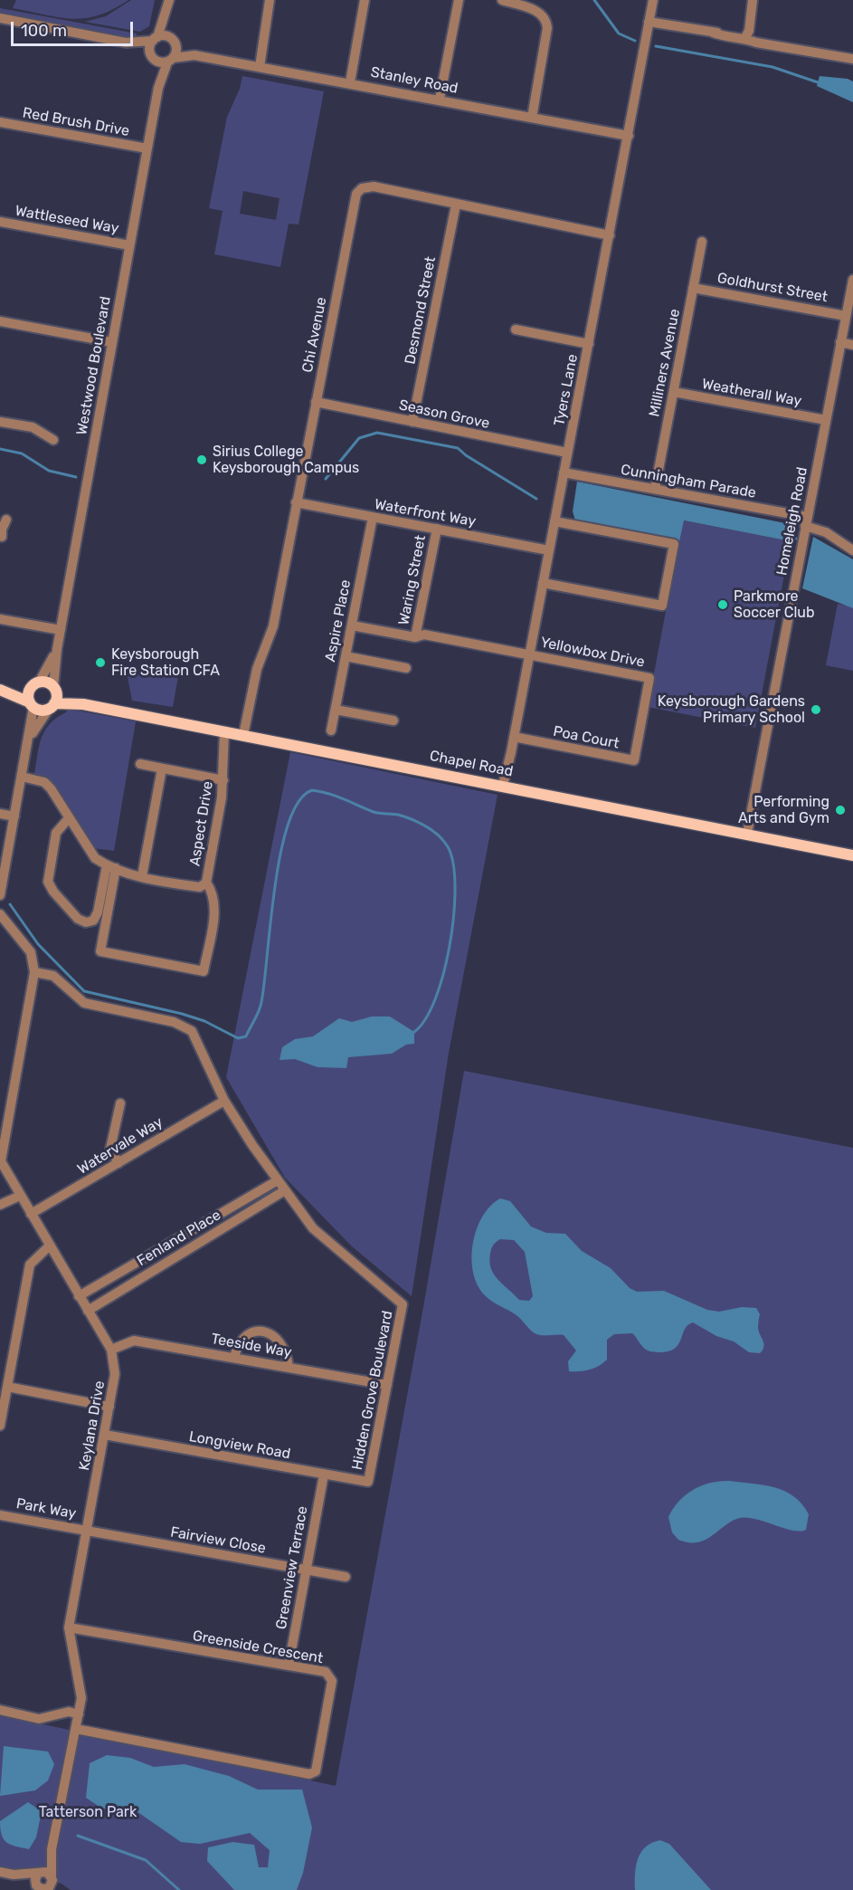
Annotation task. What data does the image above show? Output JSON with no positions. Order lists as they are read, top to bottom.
{
  "streets": {
    "main road": ["Chapel Road"],
    "street": [
      "Stanley Road",
      "Red Brush Drive",
      "Wattleseed Way",
      "Goldhurst Street",
      "Desmond Street",
      "Chi Avenue",
      "Milliners Avenue",
      "Westwood Boulevard",
      "Tyers Lane",
      "Weatherall Way",
      "Season Grove",
      "Cunningham Parade",
      "Waterfront Way",
      "Homeleigh Road",
      "Waring Street",
      "Aspire Place",
      "Yellowbox Drive",
      "Poa Court",
      "Aspect Drive",
      "Watervale Way",
      "Fenland Place",
      "Teeside Way",
      "Hidden Grove Boulevard",
      "Keylana Drive",
      "Longview Road",
      "Park Way",
      "Fairview Close",
      "Greenview Terrace",
      "Greenside Crescent"
    ]
  },
  "crossings": [
    ["Stanley Road", "Westwood Boulevard"],
    ["Stanley Road", "Tyers Lane"],
    ["Red Brush Drive", "Westwood Boulevard"],
    ["Wattleseed Way", "Westwood Boulevard"],
    ["Goldhurst Street", "Milliners Avenue"],
    ["Goldhurst Street", "Homeleigh Road"],
    ["Desmond Street", "Chi Avenue"],
    ["Desmond Street", "Season Grove"],
    ["Chi Avenue", "Tyers Lane"],
    ["Chi Avenue", "Season Grove"],
    ["Chi Avenue", "Waterfront Way"],
    ["Chi Avenue", "Chapel Road"],
    ["Milliners Avenue", "Weatherall Way"],
    ["Milliners Avenue", "Cunningham Parade"],
    ["Westwood Boulevard", "Chapel Road"],
    ["Tyers Lane", "Season Grove"],
    ["Tyers Lane", "Cunningham Parade"],
    ["Tyers Lane", "Waterfront Way"],
    ["Tyers Lane", "Yellowbox Drive"],
    ["Tyers Lane", "Poa Court"],
    ["Tyers Lane", "Chapel Road"],
    ["Weatherall Way", "Homeleigh Road"],
    ["Cunningham Parade", "Homeleigh Road"],
    ["Waterfront Way", "Waring Street"],
    ["Waterfront Way", "Aspire Place"],
    ["Homeleigh Road", "Chapel Road"],
    ["Waring Street", "Yellowbox Drive"],
    ["Aspire Place", "Yellowbox Drive"],
    ["Yellowbox Drive", "Poa Court"],
    ["Chapel Road", "Aspect Drive"],
    ["Watervale Way", "Hidden Grove Boulevard"],
    ["Watervale Way", "Keylana Drive"],
    ["Fenland Place", "Hidden Grove Boulevard"],
    ["Fenland Place", "Keylana Drive"],
    ["Teeside Way", "Hidden Grove Boulevard"],
    ["Teeside Way", "Keylana Drive"],
    ["Hidden Grove Boulevard", "Keylana Drive"],
    ["Hidden Grove Boulevard", "Longview Road"],
    ["Keylana Drive", "Longview Road"],
    ["Keylana Drive", "Park Way"],
    ["Keylana Drive", "Fairview Close"],
    ["Keylana Drive", "Greenside Crescent"],
    ["Longview Road", "Greenview Terrace"],
    ["Park Way", "Fairview Close"],
    ["Fairview Close", "Greenview Terrace"],
    ["Greenview Terrace", "Greenside Crescent"]
  ],
  "parks": ["Tatterson Park"],
  "places": [
    "Sirius College Keysborough Campus",
    "Parkmore Soccer Club",
    "Keysborough Fire Station CFA",
    "Keysborough Gardens Primary School",
    "Performing Arts and Gym"
  ],
  "scale_bar": "100 m"
}
